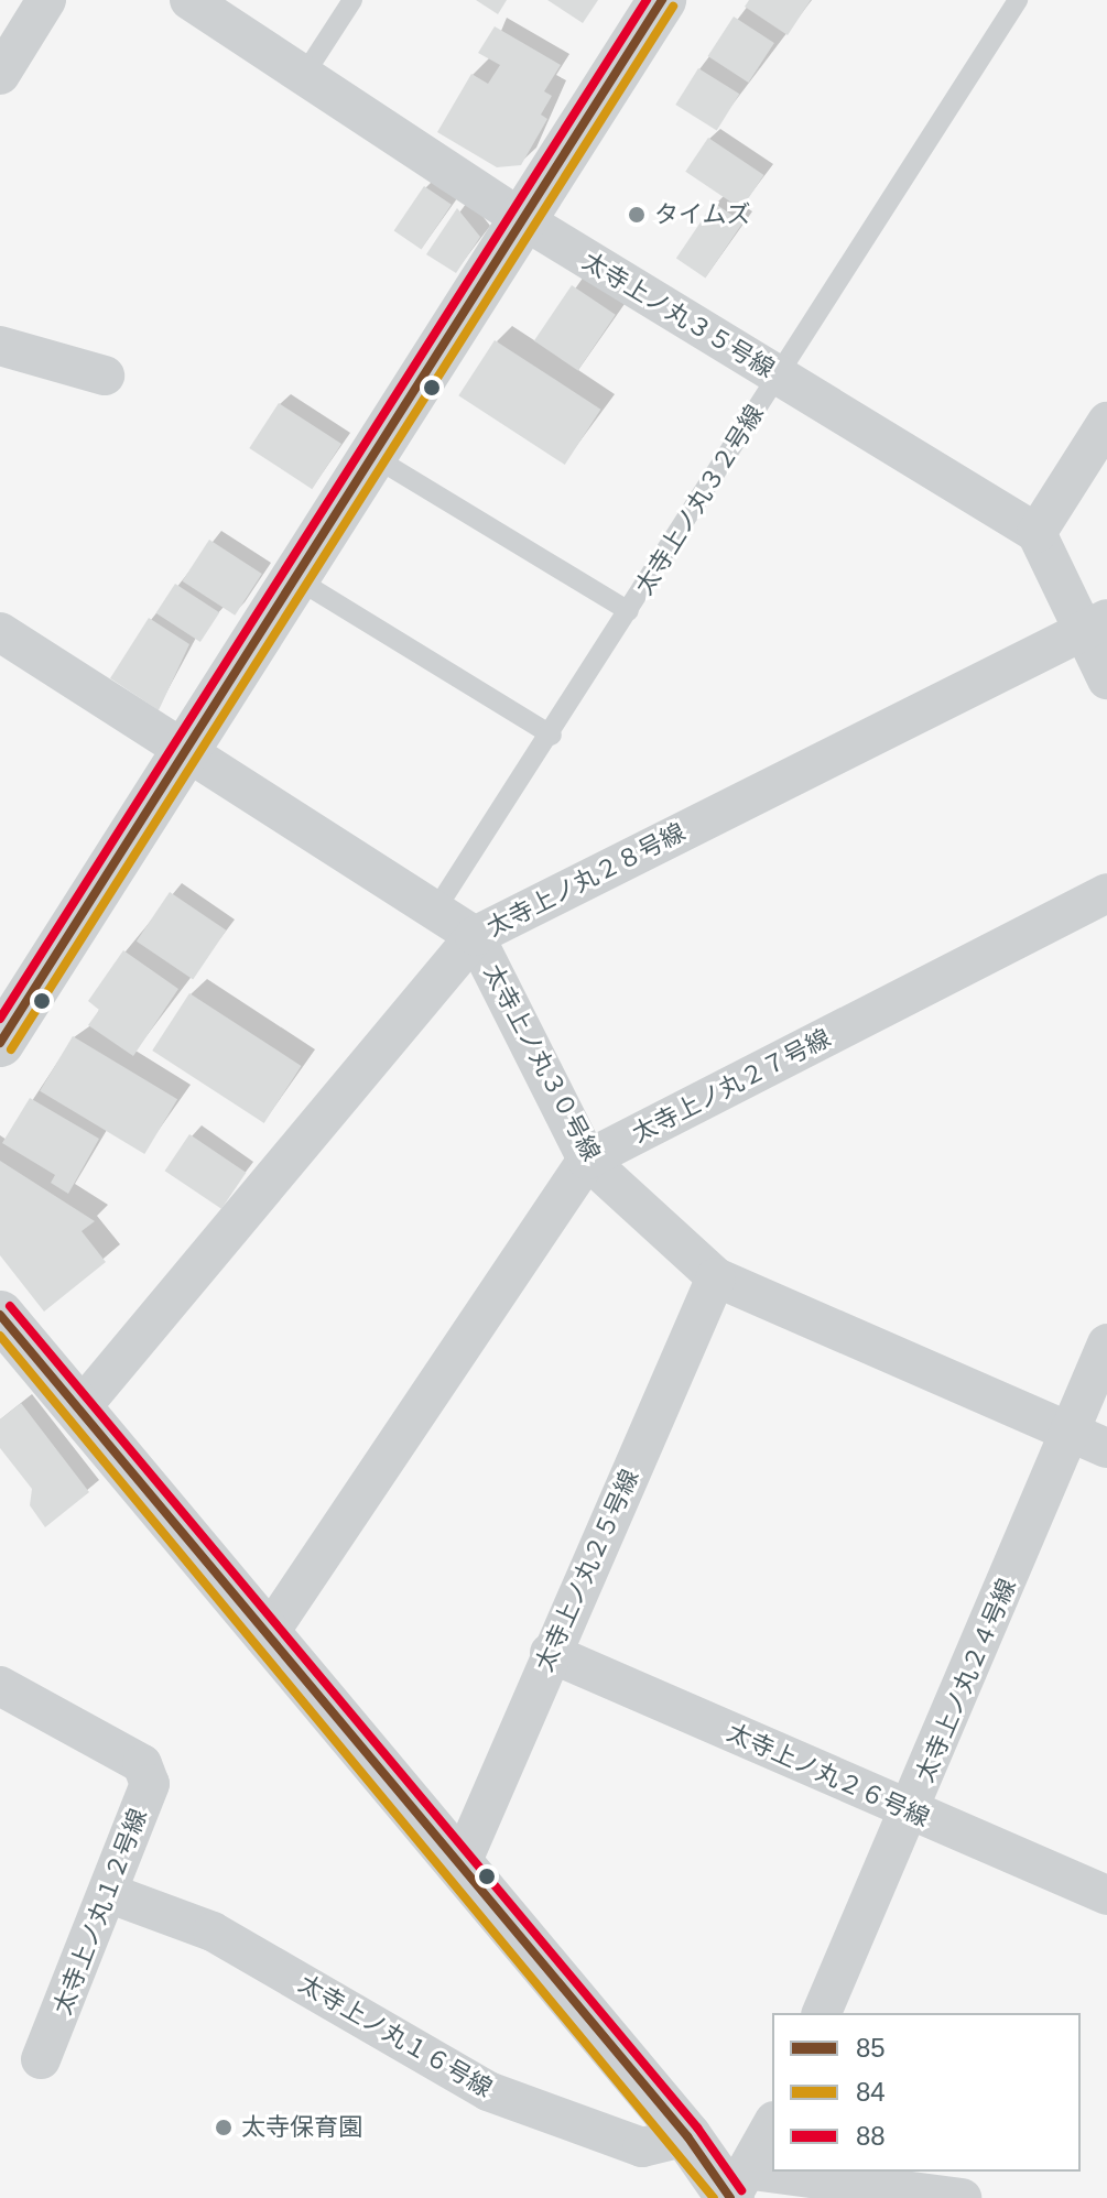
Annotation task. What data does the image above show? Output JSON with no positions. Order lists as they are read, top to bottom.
{
  "streets": {
    "street": [
      "太寺上ノ丸３５号線",
      "太寺上ノ丸２８号線",
      "太寺上ノ丸３０号線",
      "太寺上ノ丸２７号線",
      "太寺上ノ丸２５号線",
      "太寺上ノ丸２４号線",
      "太寺上ノ丸２６号線",
      "太寺上ノ丸１２号線",
      "太寺上ノ丸１６号線"
    ],
    "lane": ["太寺上ノ丸３２号線"]
  },
  "crossings": [
    ["太寺上ノ丸３５号線", "太寺上ノ丸３２号線"],
    ["太寺上ノ丸３２号線", "太寺上ノ丸３０号線"],
    ["太寺上ノ丸２８号線", "太寺上ノ丸３０号線"],
    ["太寺上ノ丸３０号線", "太寺上ノ丸２７号線"],
    ["太寺上ノ丸３０号線", "太寺上ノ丸２５号線"],
    ["太寺上ノ丸３０号線", "太寺上ノ丸２４号線"],
    ["太寺上ノ丸２５号線", "太寺上ノ丸２６号線"],
    ["太寺上ノ丸２４号線", "太寺上ノ丸２６号線"],
    ["太寺上ノ丸１２号線", "太寺上ノ丸１６号線"]
  ],
  "places": ["タイムズ", "太寺保育園"],
  "lines": ["transit line 85", "transit line 88", "transit line 84"],
  "legend": ["85", "84", "88"]
}
